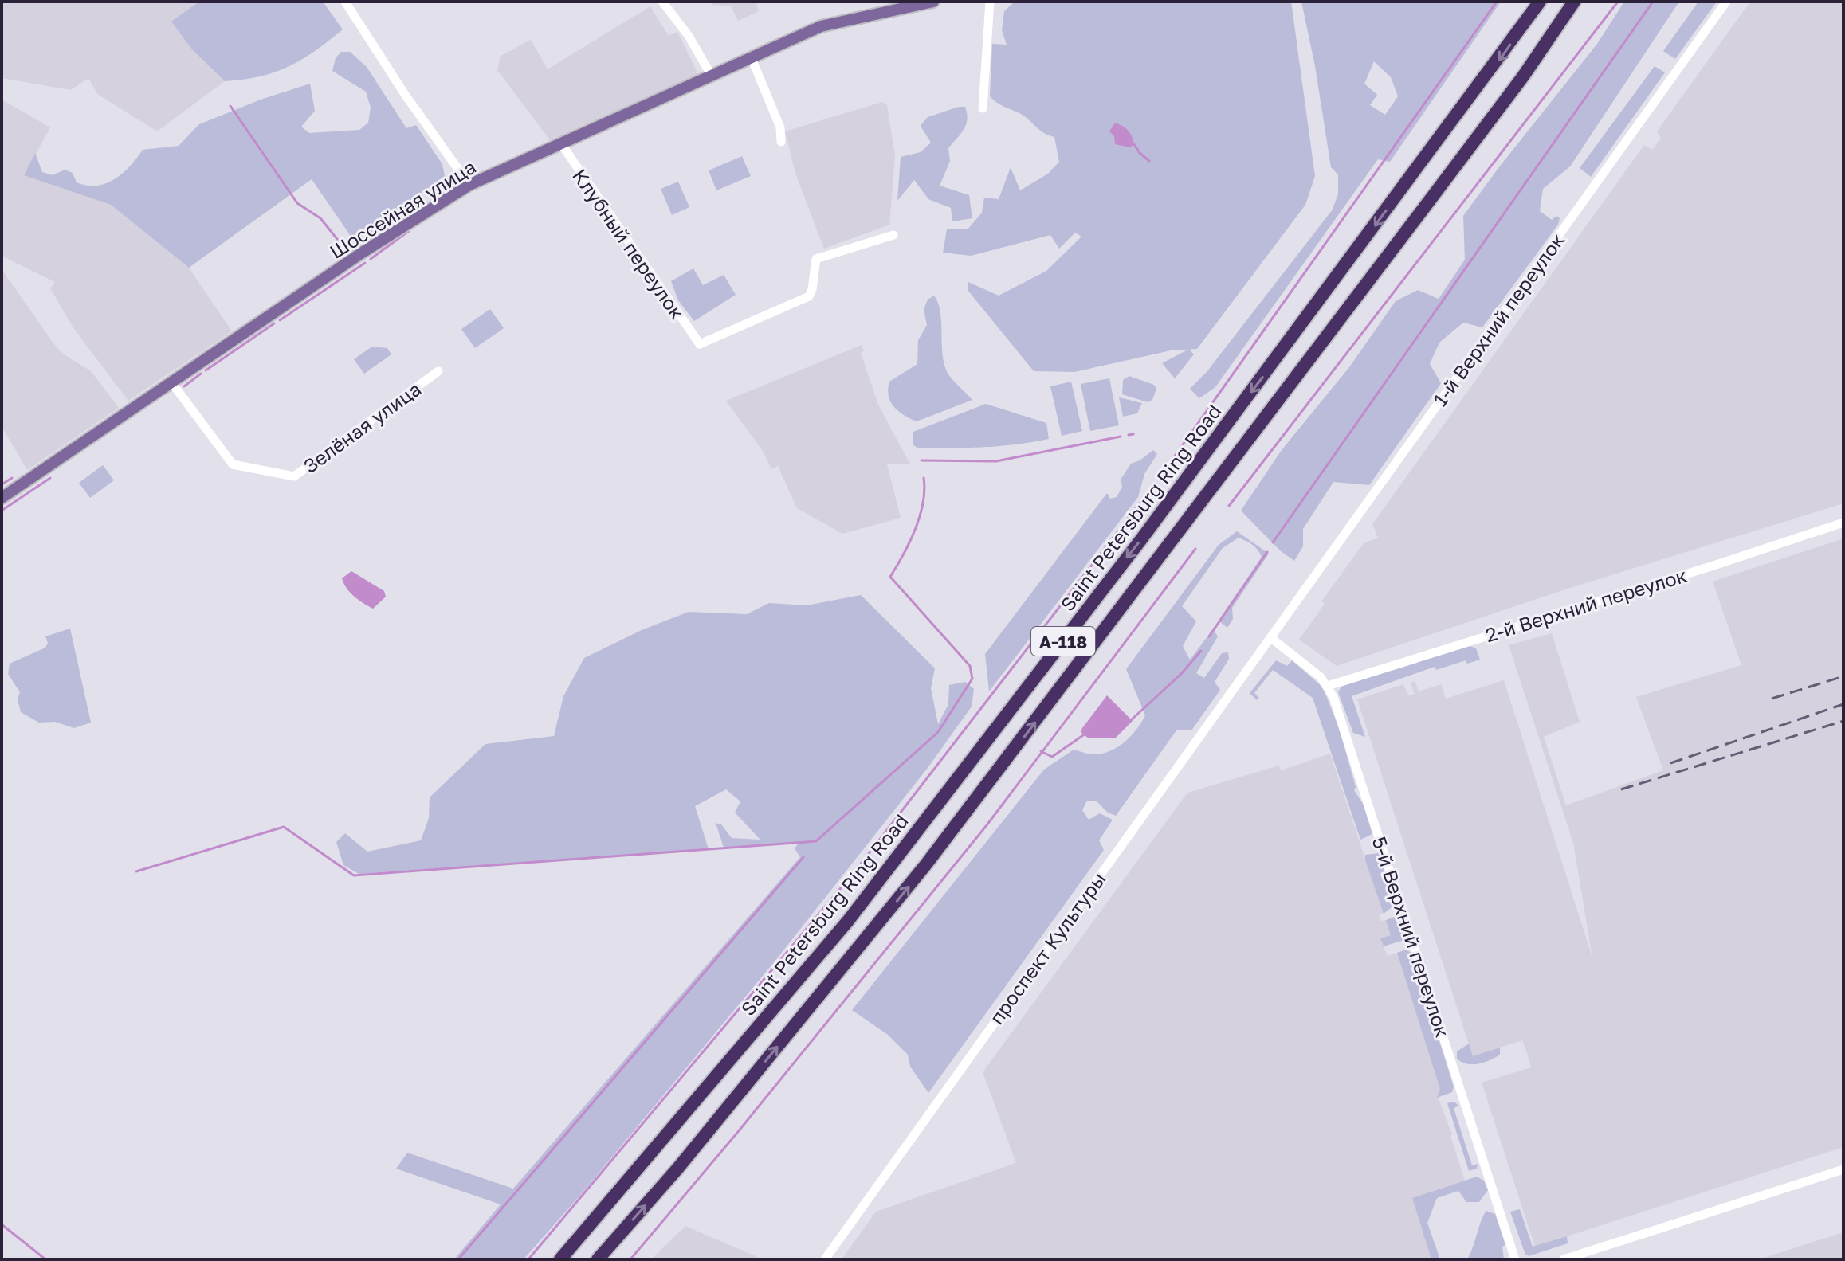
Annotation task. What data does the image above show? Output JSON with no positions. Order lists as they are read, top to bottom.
{
  "streets": {
    "highway": ["Saint Petersburg Ring Road", "А-118"],
    "main road": ["Шоссейная улица"],
    "street": [
      "Клубный переулок",
      "1-й Верхний переулок",
      "Зелёная улица",
      "2-й Верхний переулок",
      "5-й Верхний переулок",
      "проспект Культуры"
    ]
  },
  "crossings": [
    ["Шоссейная улица", "Клубный переулок"],
    ["Шоссейная улица", "Зелёная улица"],
    ["1-й Верхний переулок", "5-й Верхний переулок"],
    ["1-й Верхний переулок", "проспект Культуры"],
    ["2-й Верхний переулок", "5-й Верхний переулок"],
    ["5-й Верхний переулок", "проспект Культуры"]
  ]
}
